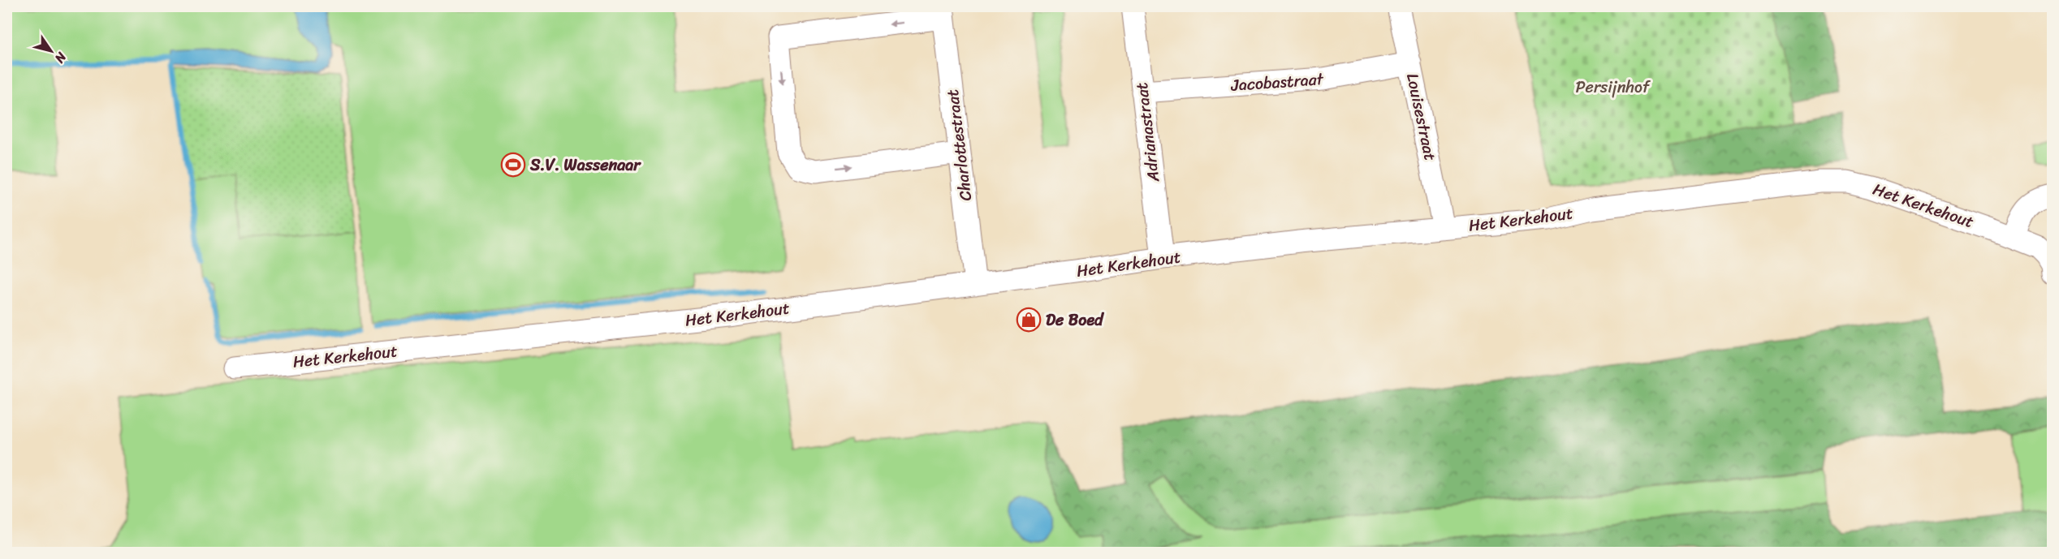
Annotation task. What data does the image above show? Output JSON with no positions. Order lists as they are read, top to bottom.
{
  "streets": {
    "street": [
      "Jacobastraat",
      "Louisestraat",
      "Adrianastraat",
      "Charlottestraat",
      "Het Kerkehout"
    ]
  },
  "crossings": [
    ["Jacobastraat", "Louisestraat"],
    ["Jacobastraat", "Adrianastraat"],
    ["Louisestraat", "Het Kerkehout"],
    ["Adrianastraat", "Het Kerkehout"],
    ["Charlottestraat", "Het Kerkehout"]
  ],
  "parks": ["Persijnhof"],
  "places": {
    "sports": ["S.V. Wassenaar"],
    "shop": ["De Boed"]
  },
  "north": "bottom right"
}
